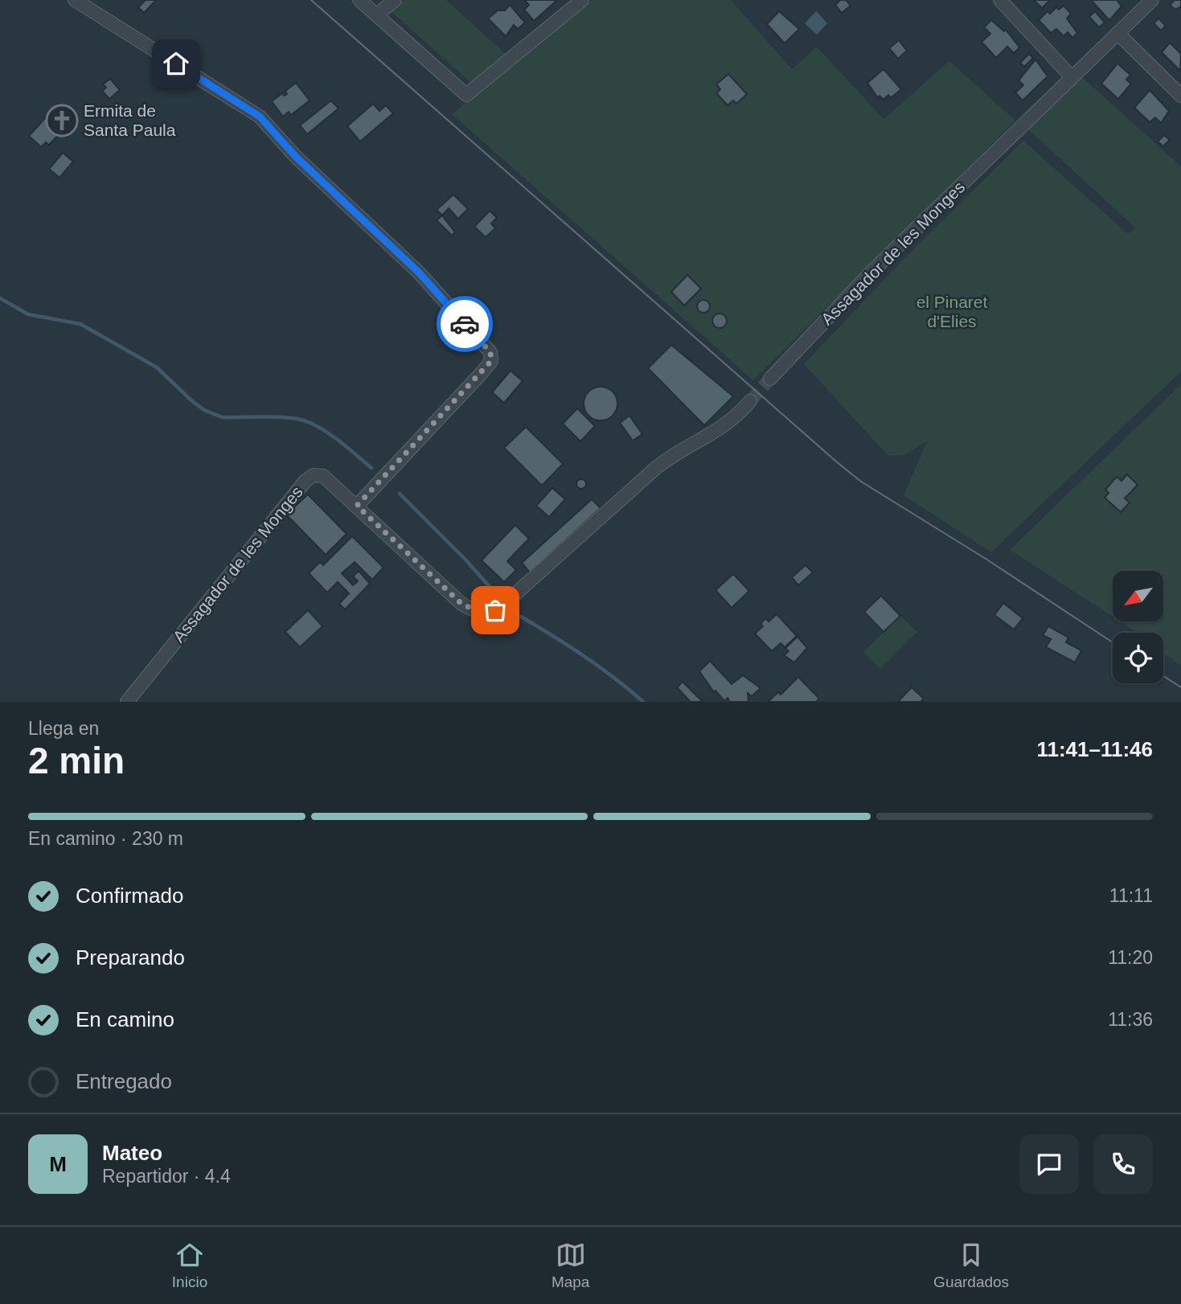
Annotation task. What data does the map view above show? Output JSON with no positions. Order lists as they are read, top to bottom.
{
  "streets": {
    "street": ["Assagador de les Monges"]
  },
  "parks": ["el Pinaret d'Elies"],
  "places": {
    "church": ["Ermita de Santa Paula"]
  },
  "north": "bottom left",
  "page": {
    "heading": ["2 min", "Llega en", "11:41–11:46"],
    "panel": ["Mateo", "Repartidor · 4.4"],
    "bar": "En camino · 230 m",
    "list": [
      ["Confirmado", "11:11"],
      ["Preparando", "11:20"],
      ["En camino", "11:36"],
      "Entregado"
    ],
    "round": "M",
    "tabs": ["Inicio", "Mapa", "Guardados"]
  }
}
